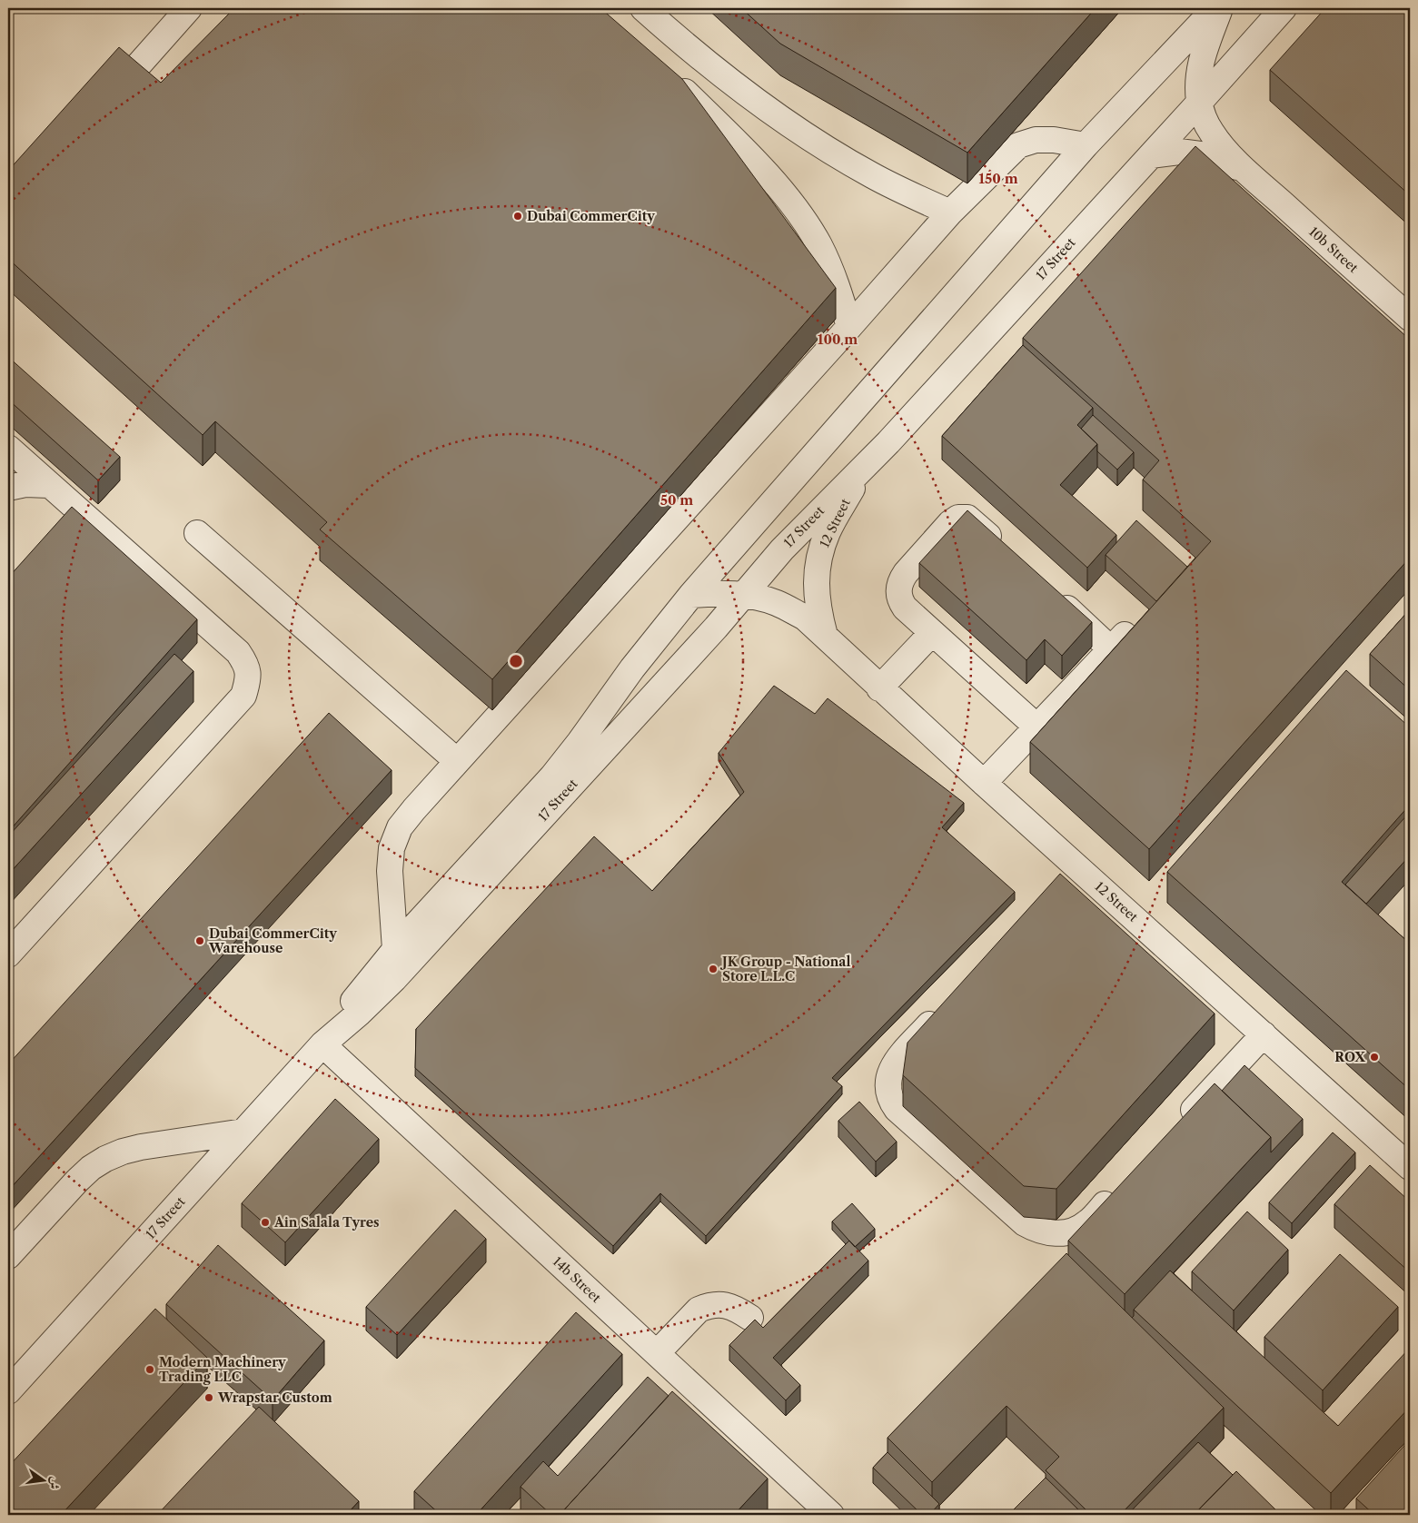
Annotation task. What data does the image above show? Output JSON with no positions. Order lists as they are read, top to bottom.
{
  "streets": {
    "street": [
      "10b Street",
      "17 Street",
      "12 Street",
      "14b Street"
    ]
  },
  "crossings": [
    ["10b Street", "17 Street"],
    ["17 Street", "12 Street"],
    ["17 Street", "14b Street"]
  ],
  "places": [
    "Dubai CommerCity",
    "Dubai CommerCity Warehouse",
    "JK Group - National Store L.L.C",
    "ROX",
    "Ain Salala Tyres",
    "Modern Machinery Trading LLC",
    "Wrapstar Custom"
  ],
  "north": "right",
  "rings": ["150 m", "100 m", "50 m"]
}
